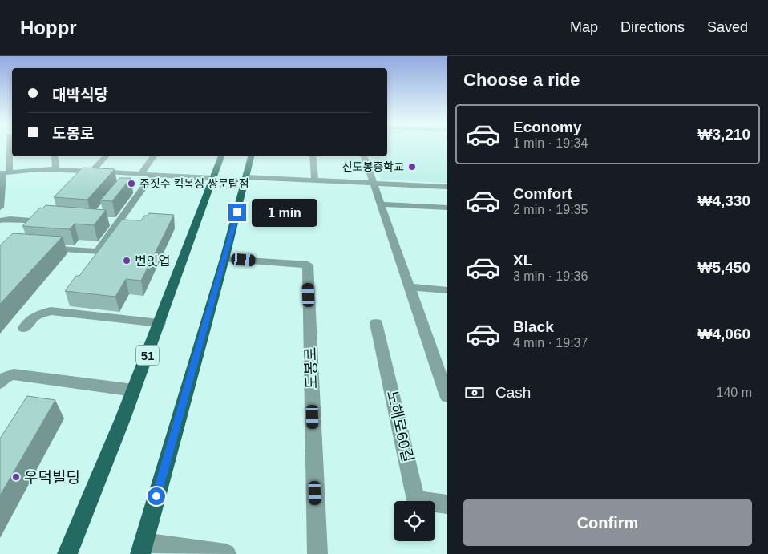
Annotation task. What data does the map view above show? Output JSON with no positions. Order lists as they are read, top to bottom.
{
  "streets": {
    "main road": ["51"],
    "street": ["도봉로", "노해로60길"]
  },
  "places": [
    "신도봉중학교",
    "주짓수 킥복싱 쌍문탑점",
    "번잇업",
    "우덕빌딩"
  ],
  "page": {
    "header": "Hoppr",
    "nav": ["Map", "Directions", "Saved"],
    "heading": "Choose a ride",
    "banner": ["대박식당", "도봉로"],
    "list": [
      {
        "name": "Economy",
        "note": "1 min · 19:34",
        "value": "₩3,210"
      },
      {
        "name": "Comfort",
        "note": "2 min · 19:35",
        "value": "₩4,330"
      },
      {
        "name": "XL",
        "note": "3 min · 19:36",
        "value": "₩5,450"
      },
      {
        "name": "Black",
        "note": "4 min · 19:37",
        "value": "₩4,060"
      }
    ],
    "bubble": "1 min",
    "pay": ["Cash", "140 m"],
    "buttons": "Confirm"
  }
}
